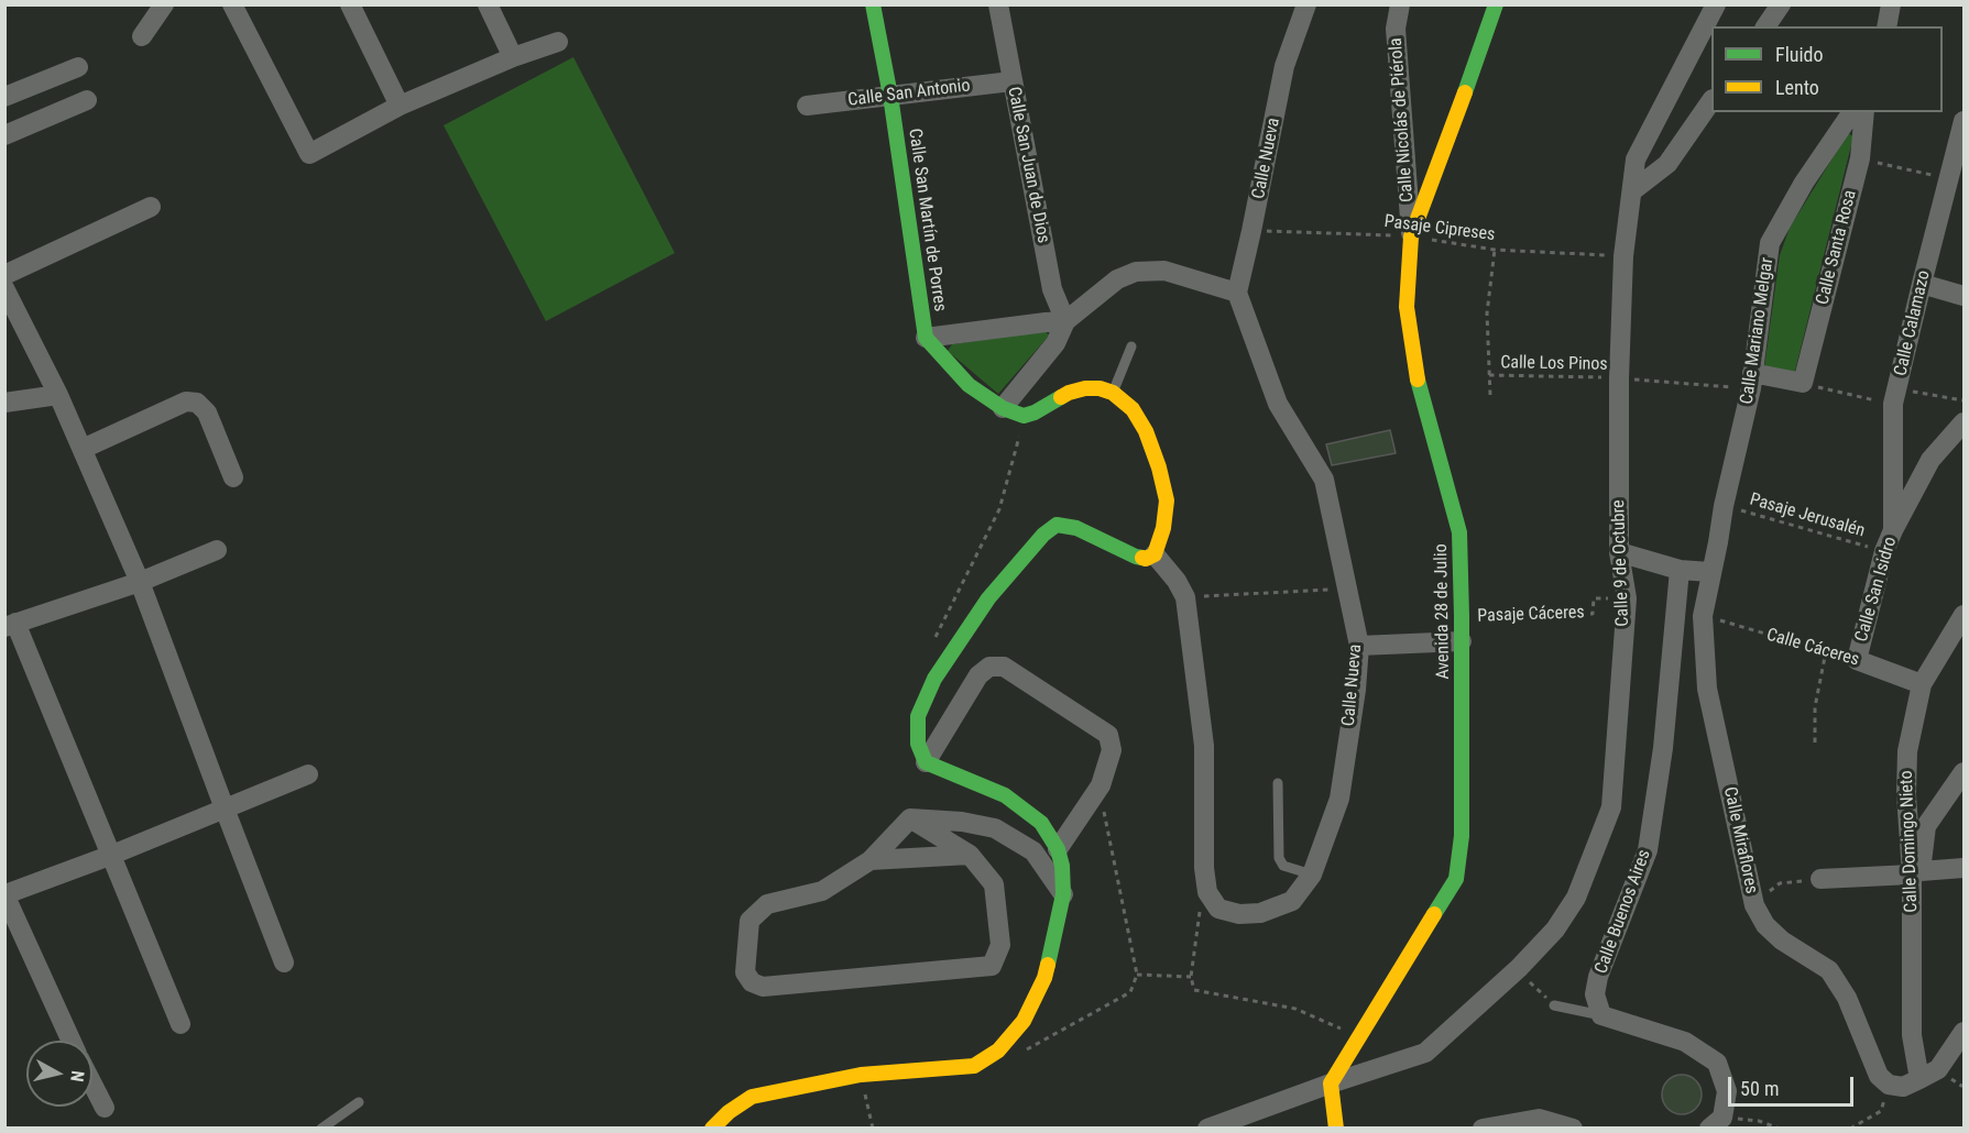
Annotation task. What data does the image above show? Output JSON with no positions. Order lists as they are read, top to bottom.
{
  "streets": {
    "street": [
      "Calle San Antonio",
      "Calle Nicolás de Piérola",
      "Calle Nueva",
      "Calle San Juan de Dios",
      "Calle San Martín de Porres",
      "Calle Santa Rosa",
      "Calle Calamazo",
      "Calle Mariano Melgar",
      "Calle 9 de Octubre",
      "Calle San Isidro",
      "Avenida 28 de Julio",
      "Pasaje Cáceres",
      "Calle Cáceres",
      "Calle Miraflores",
      "Calle Domingo Nieto",
      "Calle Buenos Aires"
    ],
    "path": ["Pasaje Cipreses", "Calle Los Pinos", "Pasaje Jerusalén"]
  },
  "crossings": [
    ["Calle San Antonio", "Calle San Juan de Dios"],
    ["Calle San Antonio", "Calle San Martín de Porres"],
    ["Calle Nicolás de Piérola", "Pasaje Cipreses"],
    ["Calle Nicolás de Piérola", "Avenida 28 de Julio"],
    ["Calle Nueva", "Pasaje Cipreses"],
    ["Calle Nueva", "Pasaje Cáceres"],
    ["Pasaje Cipreses", "Calle 9 de Octubre"],
    ["Pasaje Cipreses", "Avenida 28 de Julio"],
    ["Calle Calamazo", "Calle San Isidro"],
    ["Calle Mariano Melgar", "Calle Los Pinos"],
    ["Calle Mariano Melgar", "Pasaje Jerusalén"],
    ["Calle Mariano Melgar", "Calle Miraflores"],
    ["Calle Los Pinos", "Calle 9 de Octubre"],
    ["Pasaje Jerusalén", "Calle San Isidro"],
    ["Calle 9 de Octubre", "Avenida 28 de Julio"],
    ["Calle 9 de Octubre", "Pasaje Cáceres"],
    ["Calle San Isidro", "Calle Cáceres"],
    ["Avenida 28 de Julio", "Pasaje Cáceres"],
    ["Calle Cáceres", "Calle Miraflores"],
    ["Calle Cáceres", "Calle Domingo Nieto"],
    ["Calle Miraflores", "Calle Domingo Nieto"]
  ],
  "legend": ["Fluido", "Lento"],
  "scale_bar": "50 m",
  "north": "right"
}
